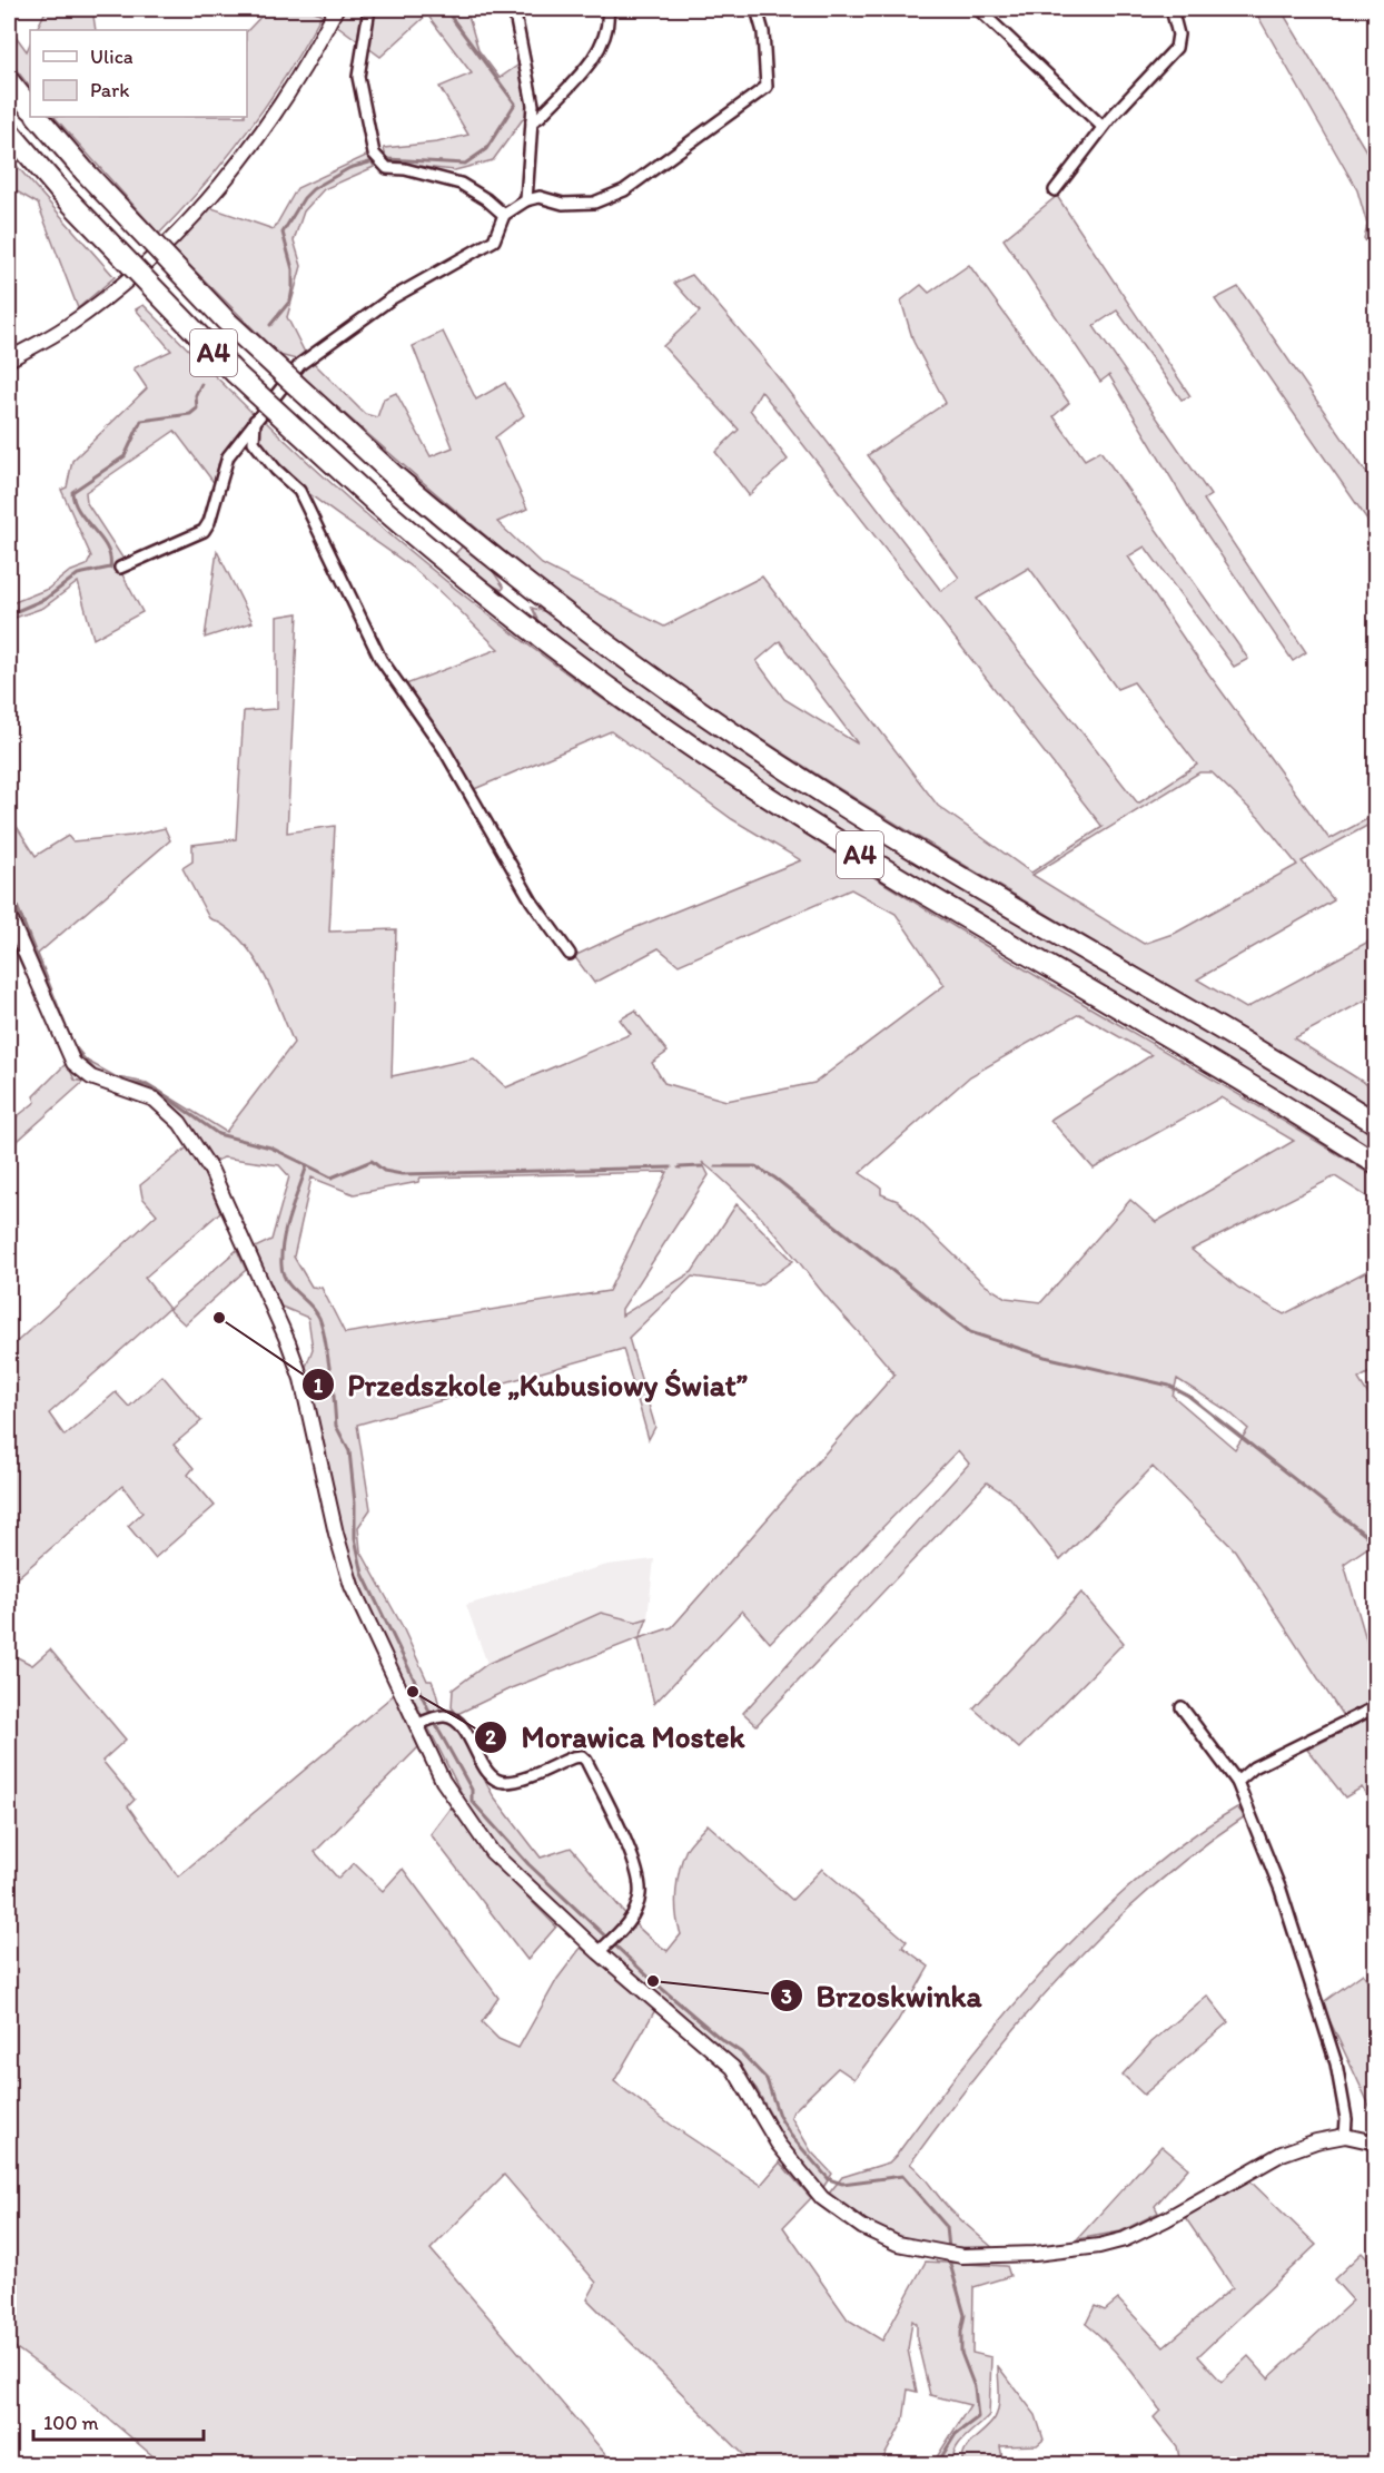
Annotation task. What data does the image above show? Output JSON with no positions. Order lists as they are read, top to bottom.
{
  "streets": {
    "highway": ["A4"]
  },
  "places": ["Przedszkole „Kubusiowy Świat”", "Morawica Mostek", "Brzoskwinka"],
  "legend": ["Ulica", "Park"],
  "scale_bar": "100 m"
}
